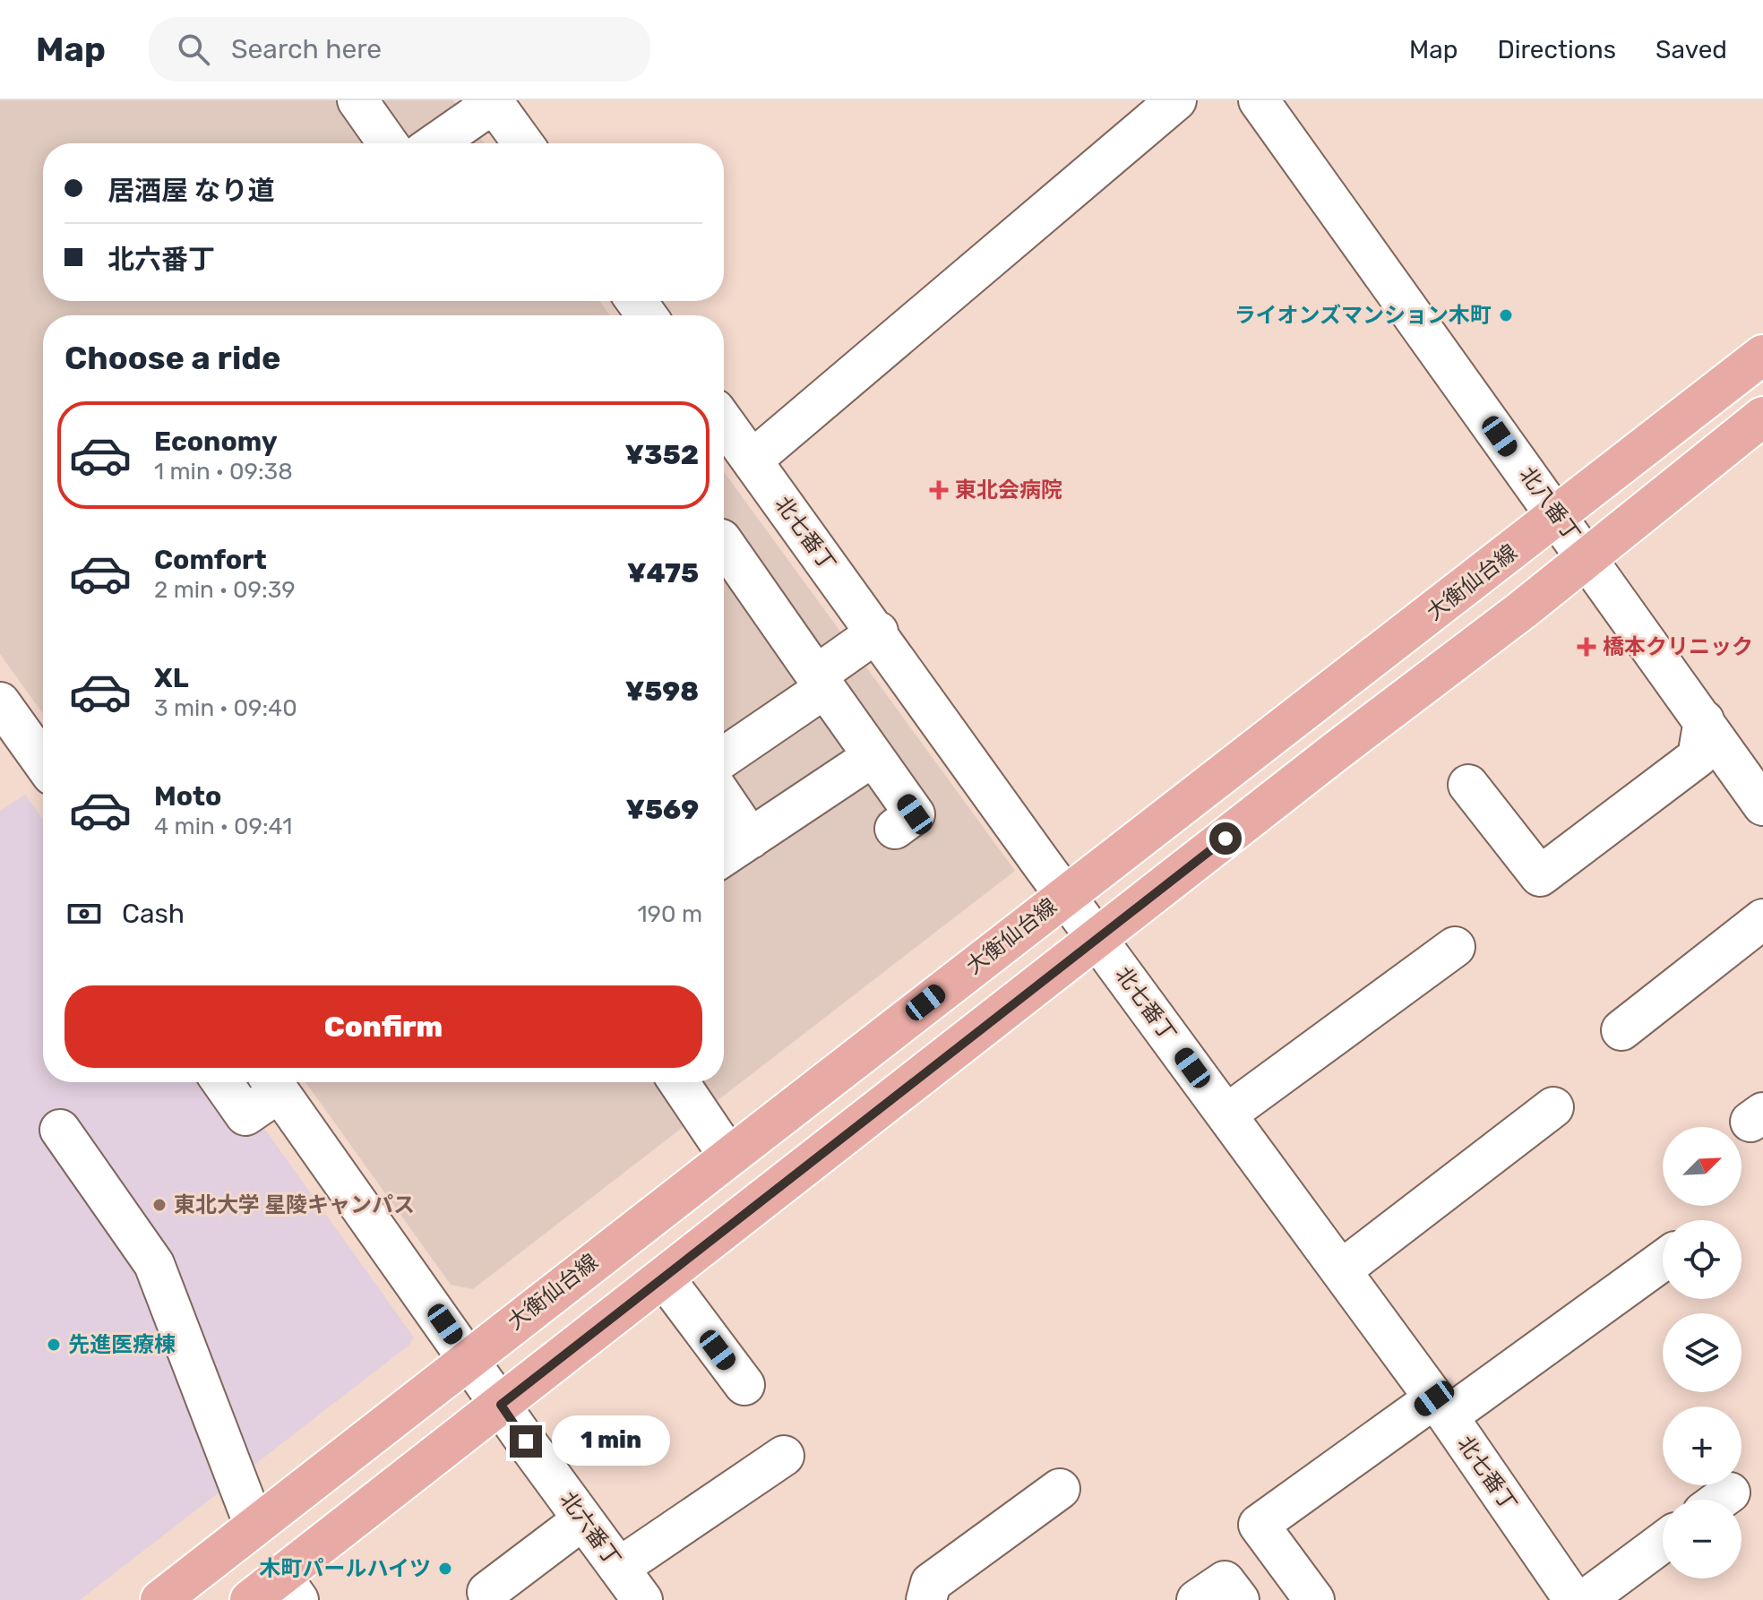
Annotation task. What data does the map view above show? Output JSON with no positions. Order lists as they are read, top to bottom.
{
  "streets": {
    "main road": ["大衡仙台線"],
    "street": ["北八番丁", "北七番丁", "北六番丁"]
  },
  "crossings": [
    ["北八番丁", "大衡仙台線"],
    ["北七番丁", "大衡仙台線"],
    ["大衡仙台線", "北六番丁"]
  ],
  "places": {
    "other": [
      "ライオンズマンション木町",
      "東北大学 星陵キャンパス",
      "先進医療棟",
      "木町パールハイツ"
    ],
    "health": ["東北会病院", "橋本クリニック"]
  },
  "north": "top right",
  "page": {
    "header": "Map",
    "search": "Search here",
    "nav": ["Map", "Directions", "Saved"],
    "banner": ["居酒屋 なり道", "北六番丁"],
    "heading": "Choose a ride",
    "list": [
      {
        "name": "Economy",
        "note": "1 min · 09:38",
        "value": "¥352"
      },
      {
        "name": "Comfort",
        "note": "2 min · 09:39",
        "value": "¥475"
      },
      {
        "name": "XL",
        "note": "3 min · 09:40",
        "value": "¥598"
      },
      {
        "name": "Moto",
        "note": "4 min · 09:41",
        "value": "¥569"
      }
    ],
    "pay": ["Cash", "190 m"],
    "buttons": "Confirm",
    "map_buttons": ["+", "−"],
    "bubble": "1 min"
  }
}
